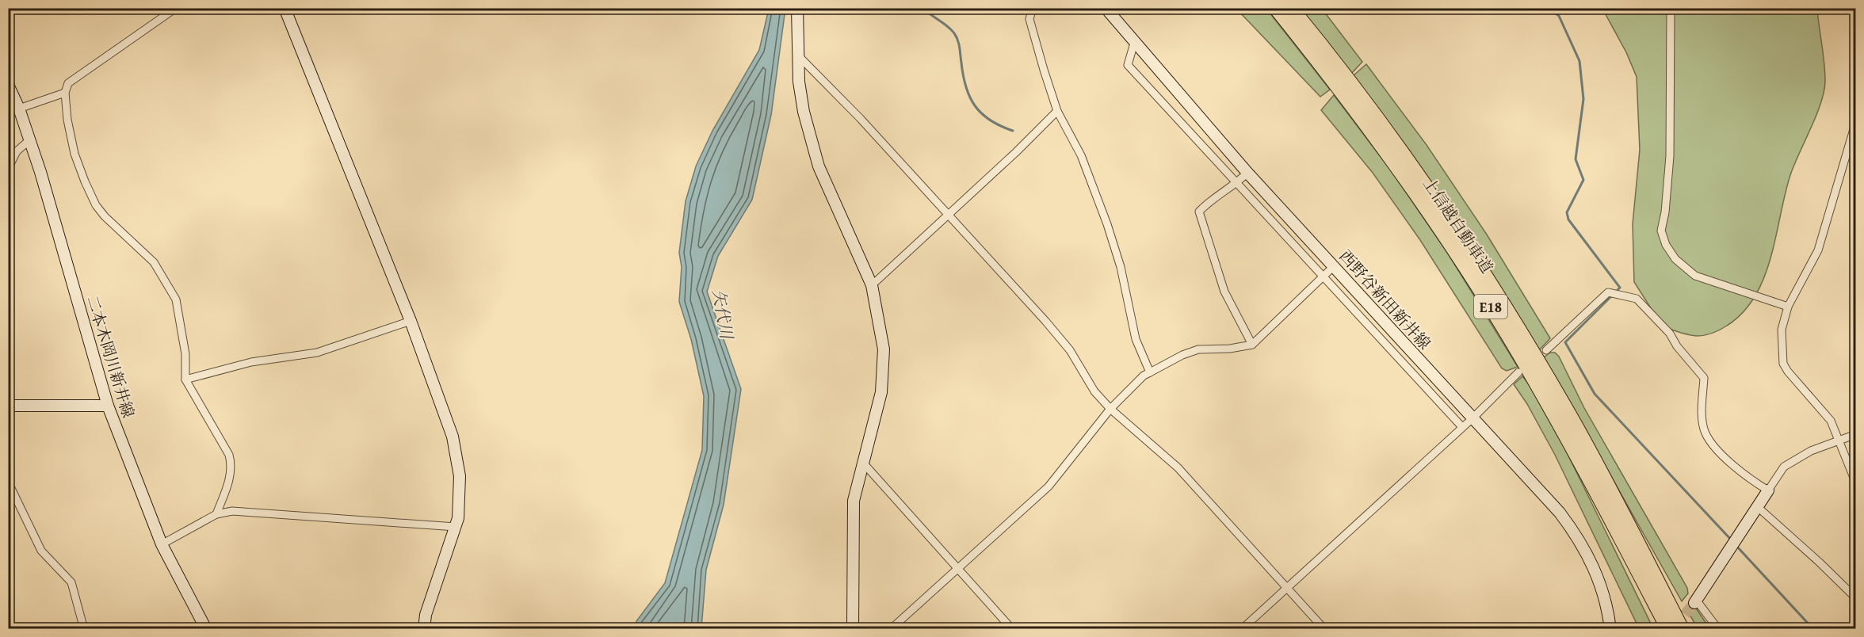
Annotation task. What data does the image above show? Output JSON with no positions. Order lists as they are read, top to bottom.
{
  "streets": {
    "highway": ["上信越自動車道", "E18"],
    "street": ["西野谷新田新井線", "二本木岡川新井線"]
  },
  "water": ["矢代川"]
}
